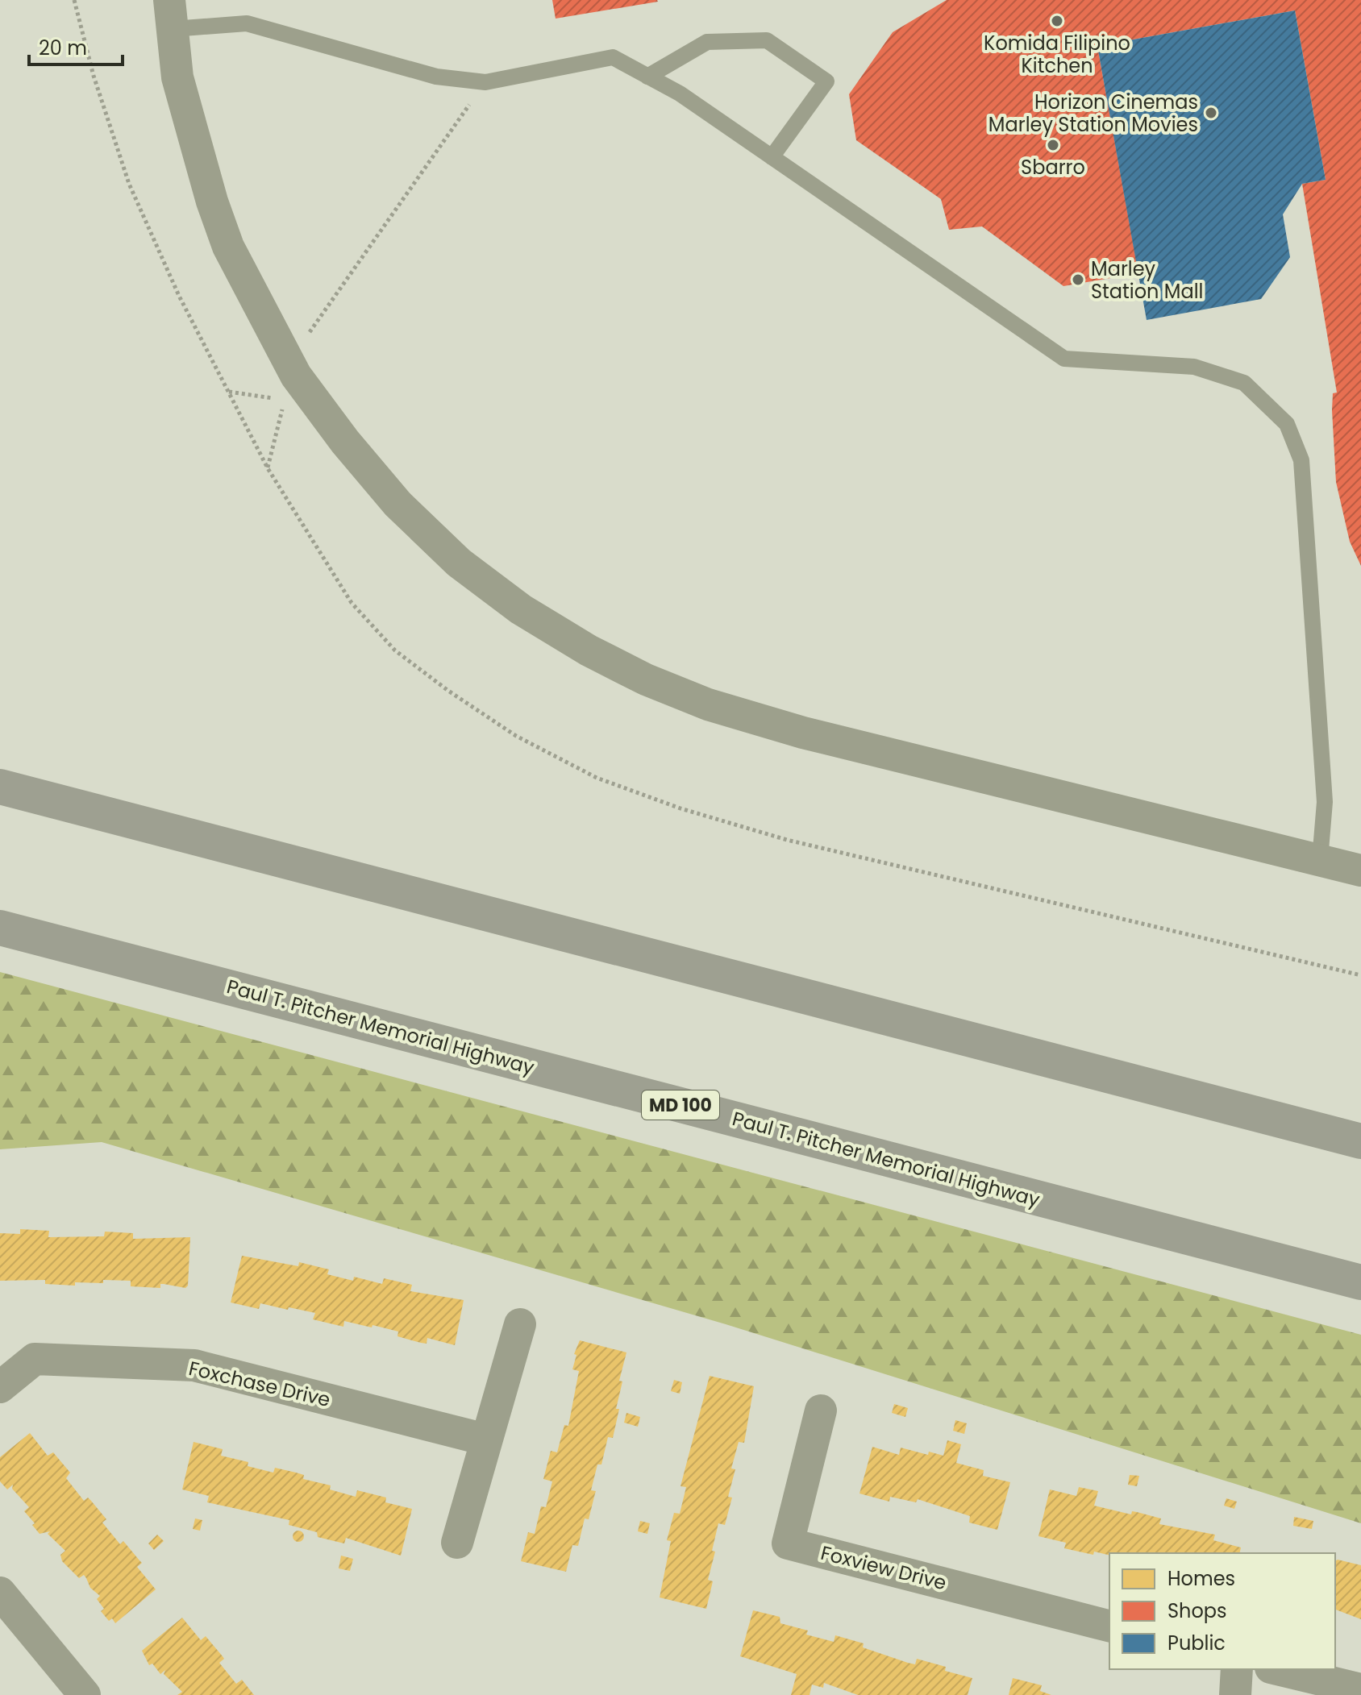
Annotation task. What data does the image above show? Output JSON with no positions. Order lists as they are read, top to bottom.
{
  "streets": {
    "highway": ["Paul T. Pitcher Memorial Highway", "MD 100"],
    "street": ["Foxchase Drive", "Foxview Drive"]
  },
  "places": [
    "Komida Filipino Kitchen",
    "Horizon Cinemas Marley Station Movies",
    "Sbarro",
    "Marley Station Mall"
  ],
  "legend": ["Homes", "Shops", "Public"],
  "scale_bar": "20 m"
}
